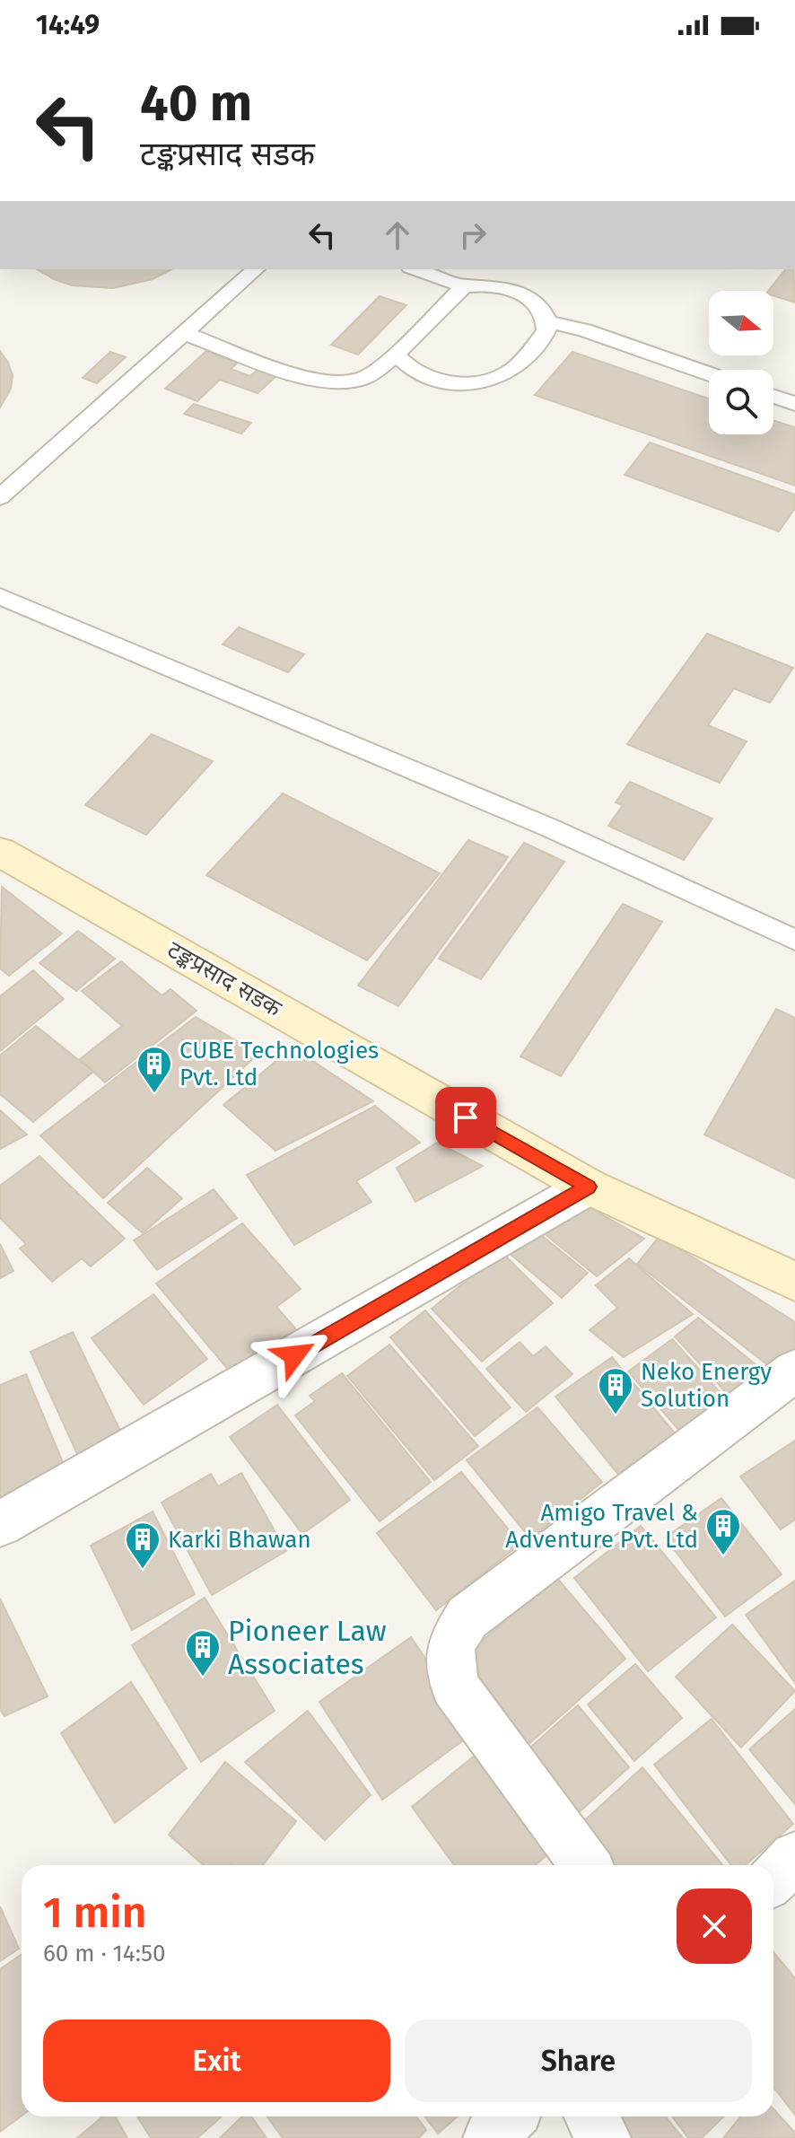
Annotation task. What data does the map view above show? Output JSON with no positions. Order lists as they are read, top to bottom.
{
  "streets": {
    "street": ["टङ्कप्रसाद सडक"]
  },
  "places": {
    "building": [
      "CUBE Technologies Pvt. Ltd",
      "Neko Energy Solution",
      "Amigo Travel & Adventure Pvt. Ltd",
      "Karki Bhawan",
      "Pioneer Law Associates"
    ]
  },
  "north": "right",
  "page": {
    "status": "14:49",
    "turn": ["40 m", "टङ्कप्रसाद सडक"],
    "heading": ["1 min", "60 m · 14:50"],
    "buttons": ["Exit", "Share"]
  }
}
